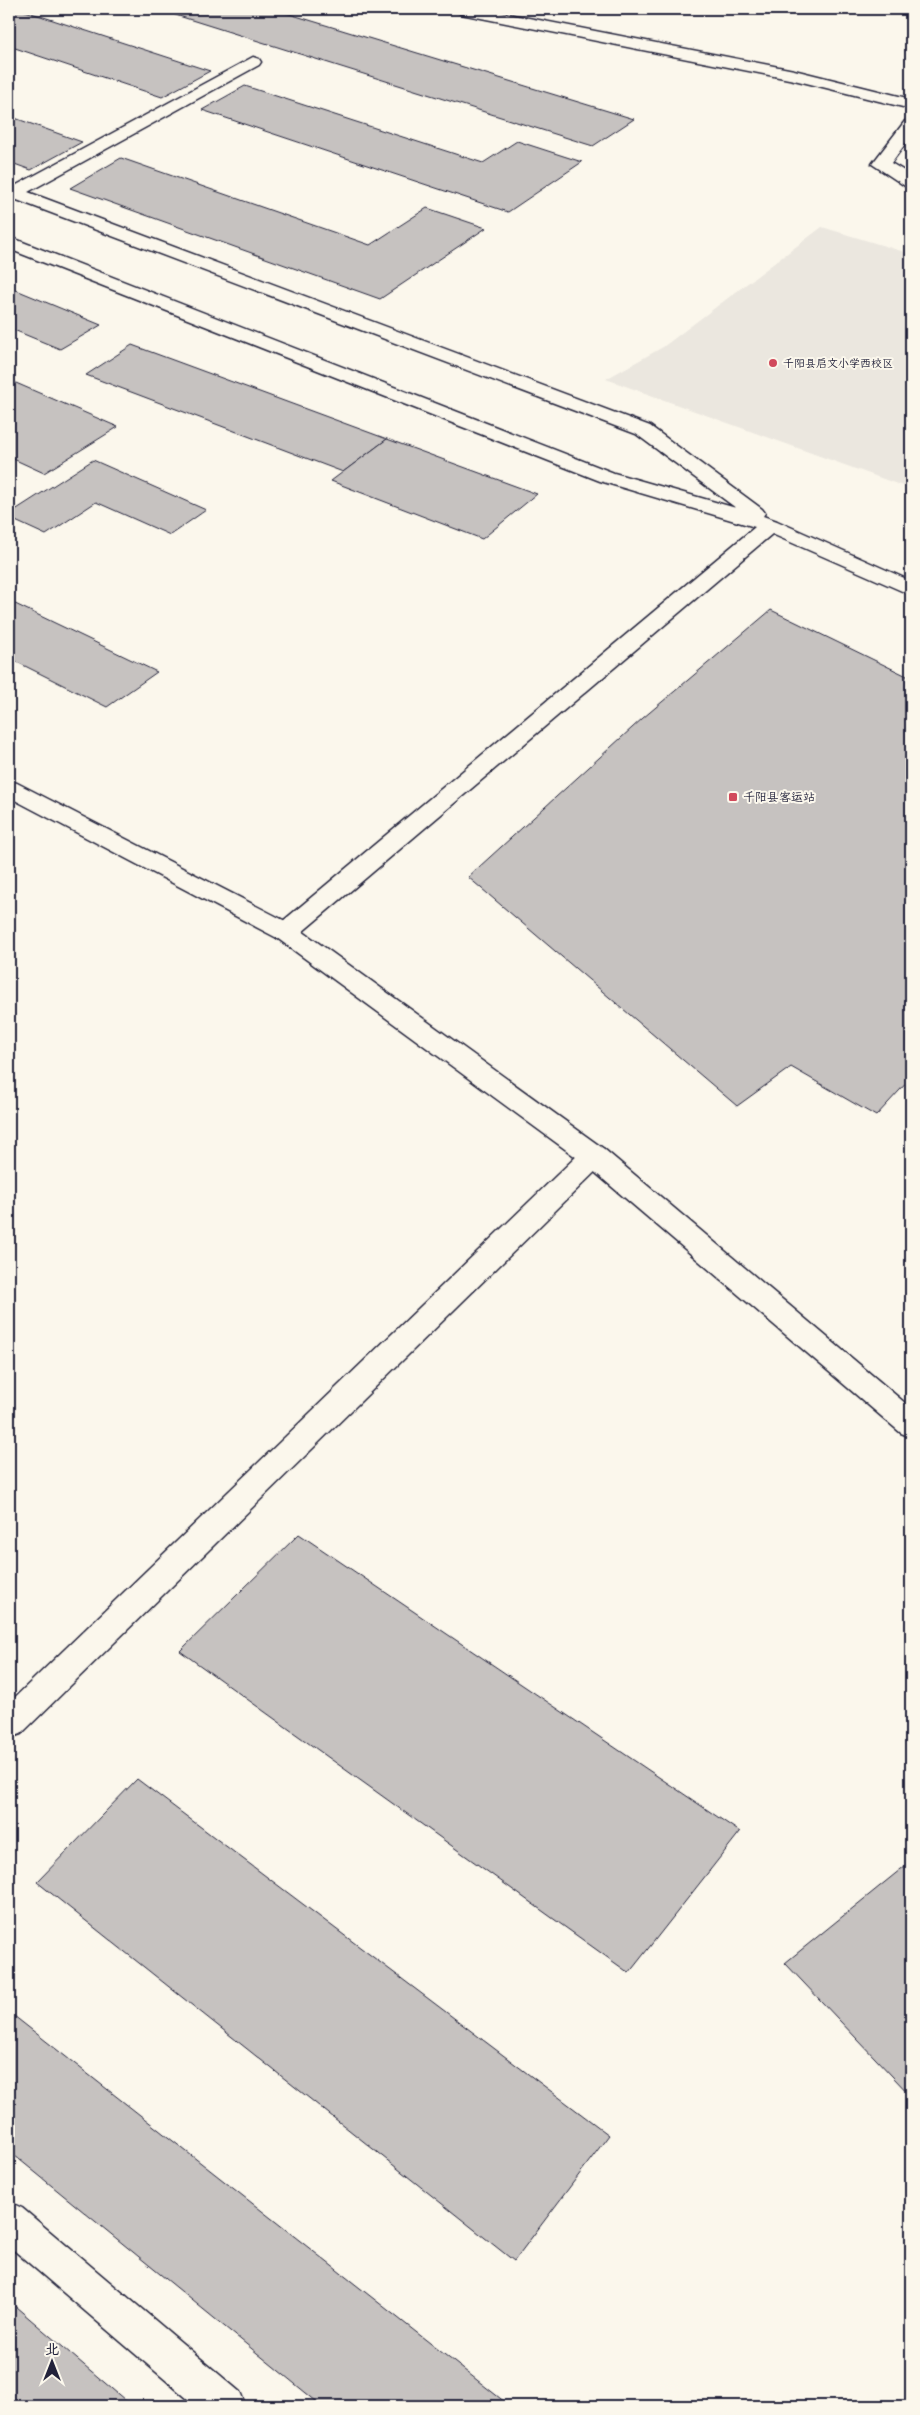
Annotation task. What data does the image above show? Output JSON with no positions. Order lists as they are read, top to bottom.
{
  "places": {
    "other": ["千阳县启文小学西校区"],
    "transit": ["千阳县客运站"]
  },
  "north": "top"
}
